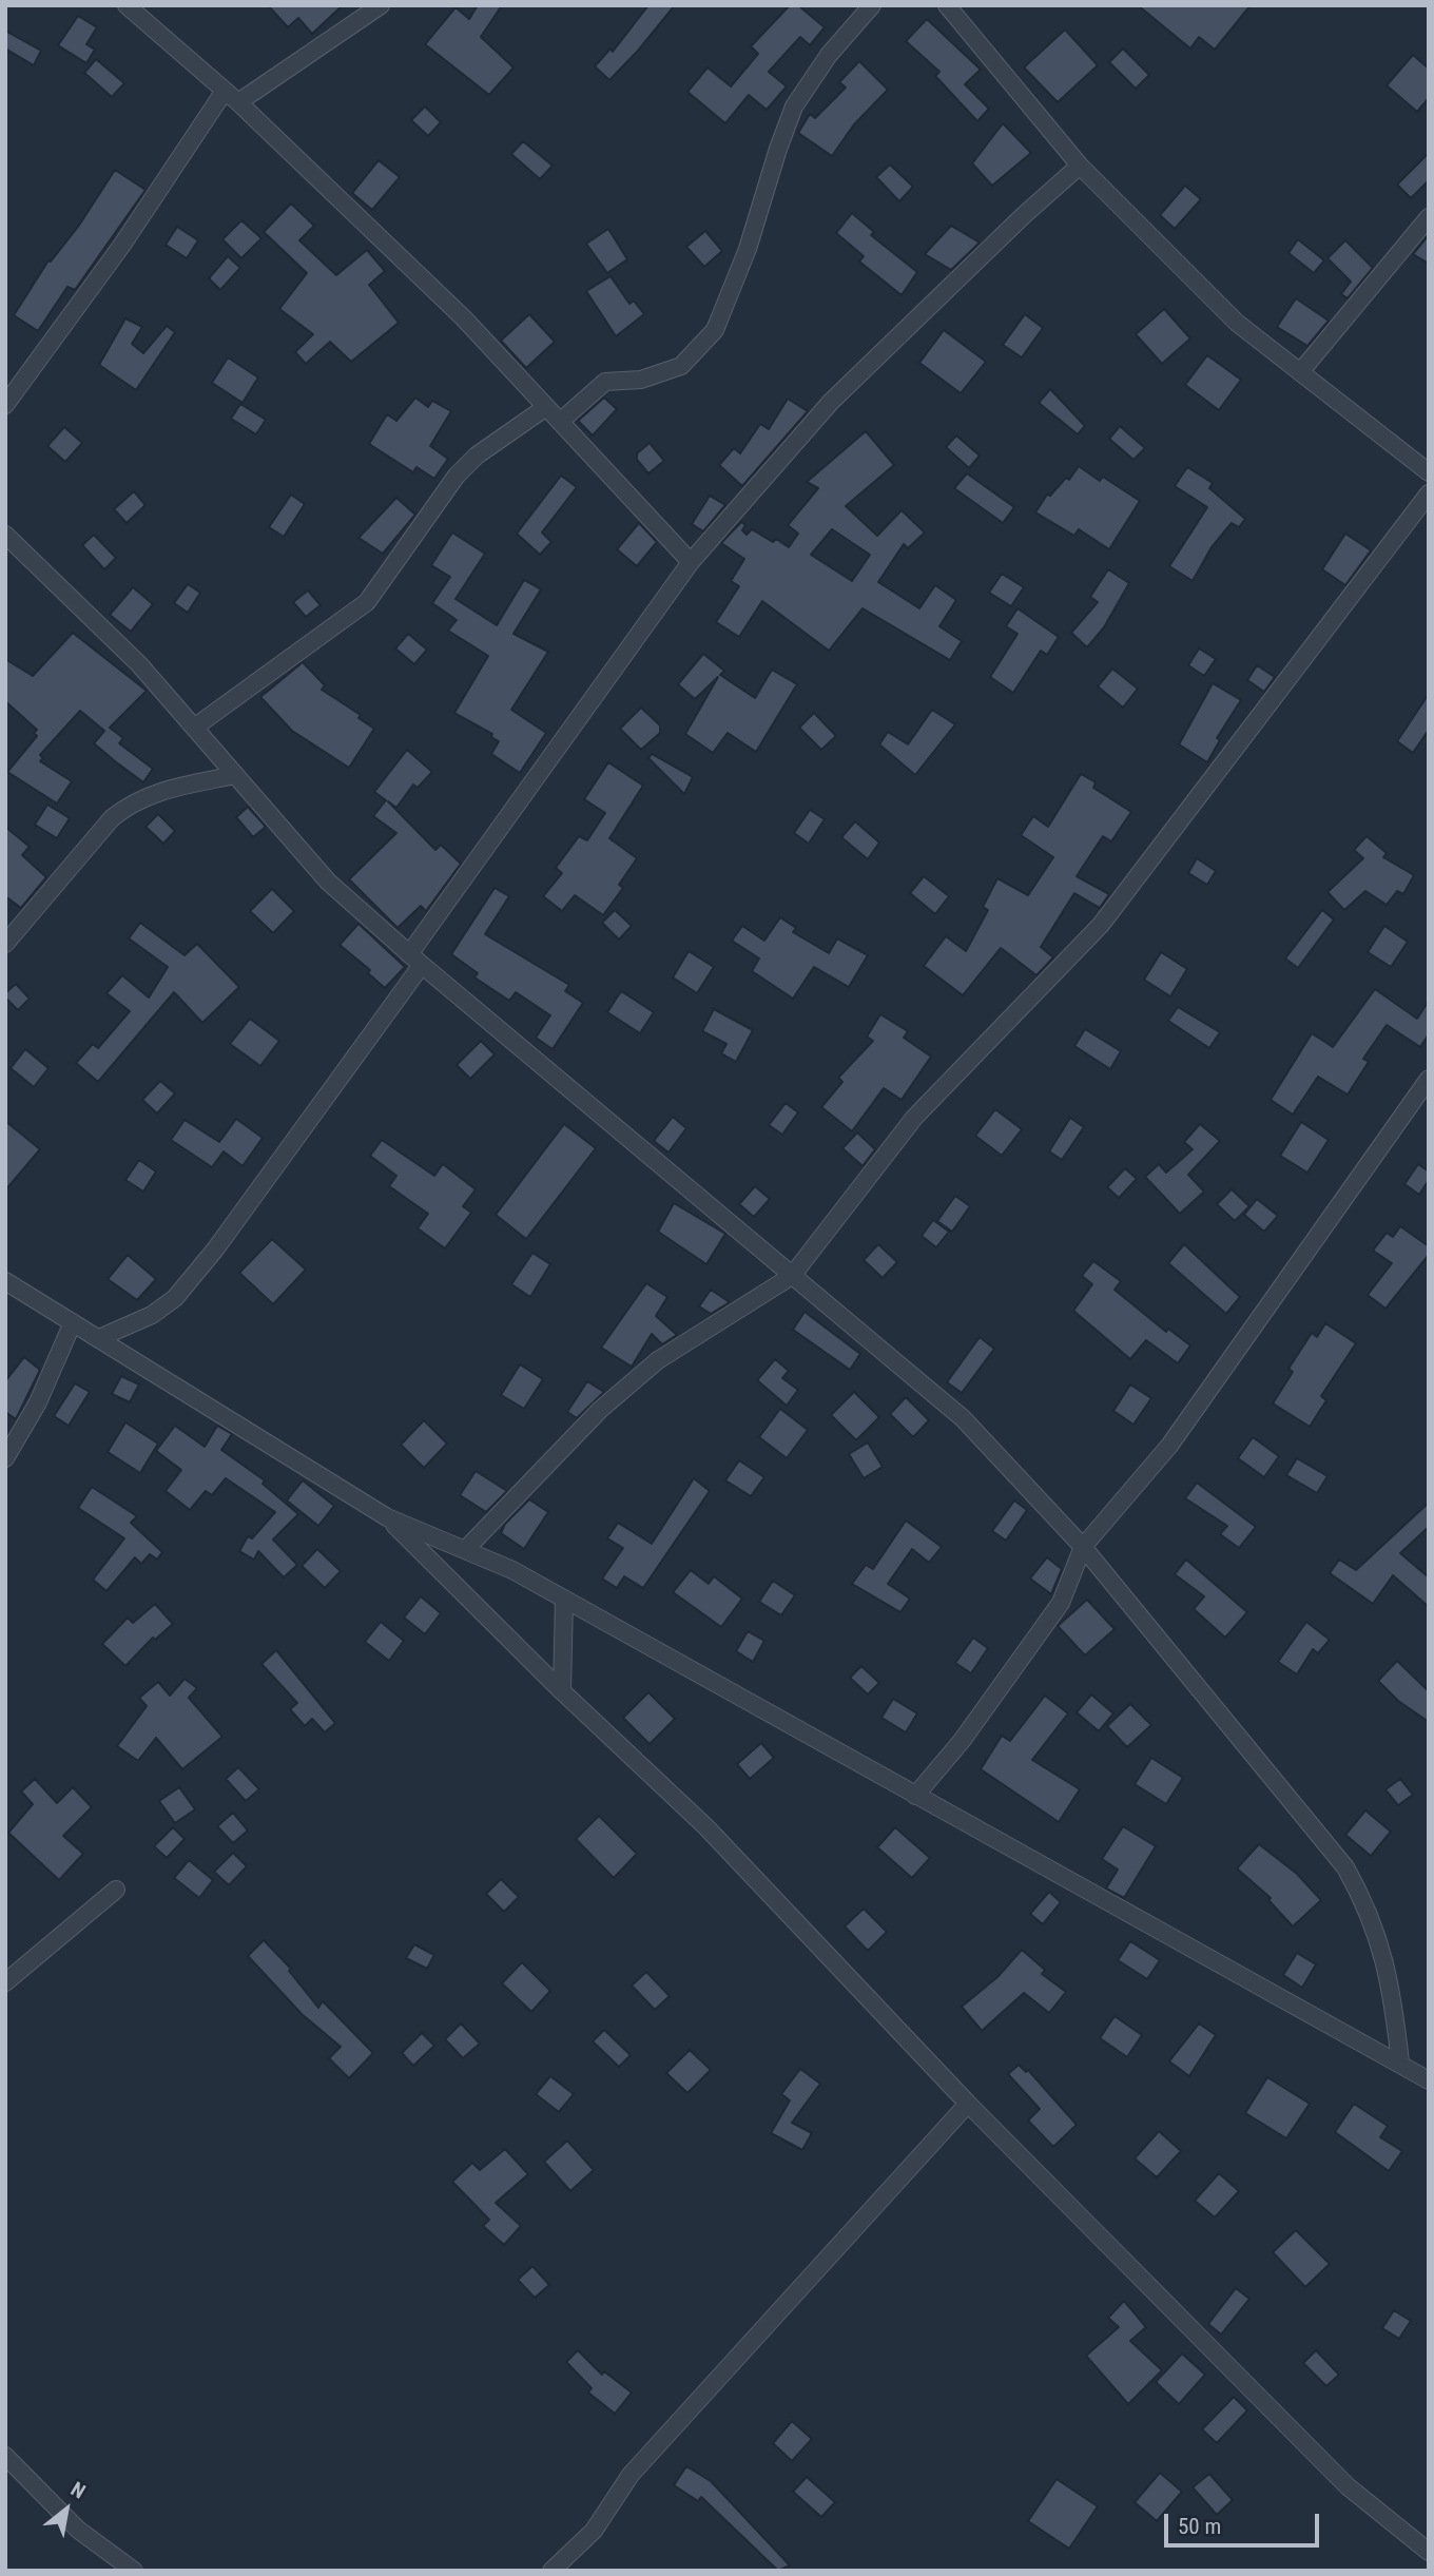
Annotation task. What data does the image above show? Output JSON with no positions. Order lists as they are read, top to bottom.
{
  "scale_bar": "50 m",
  "north": "top right"
}
